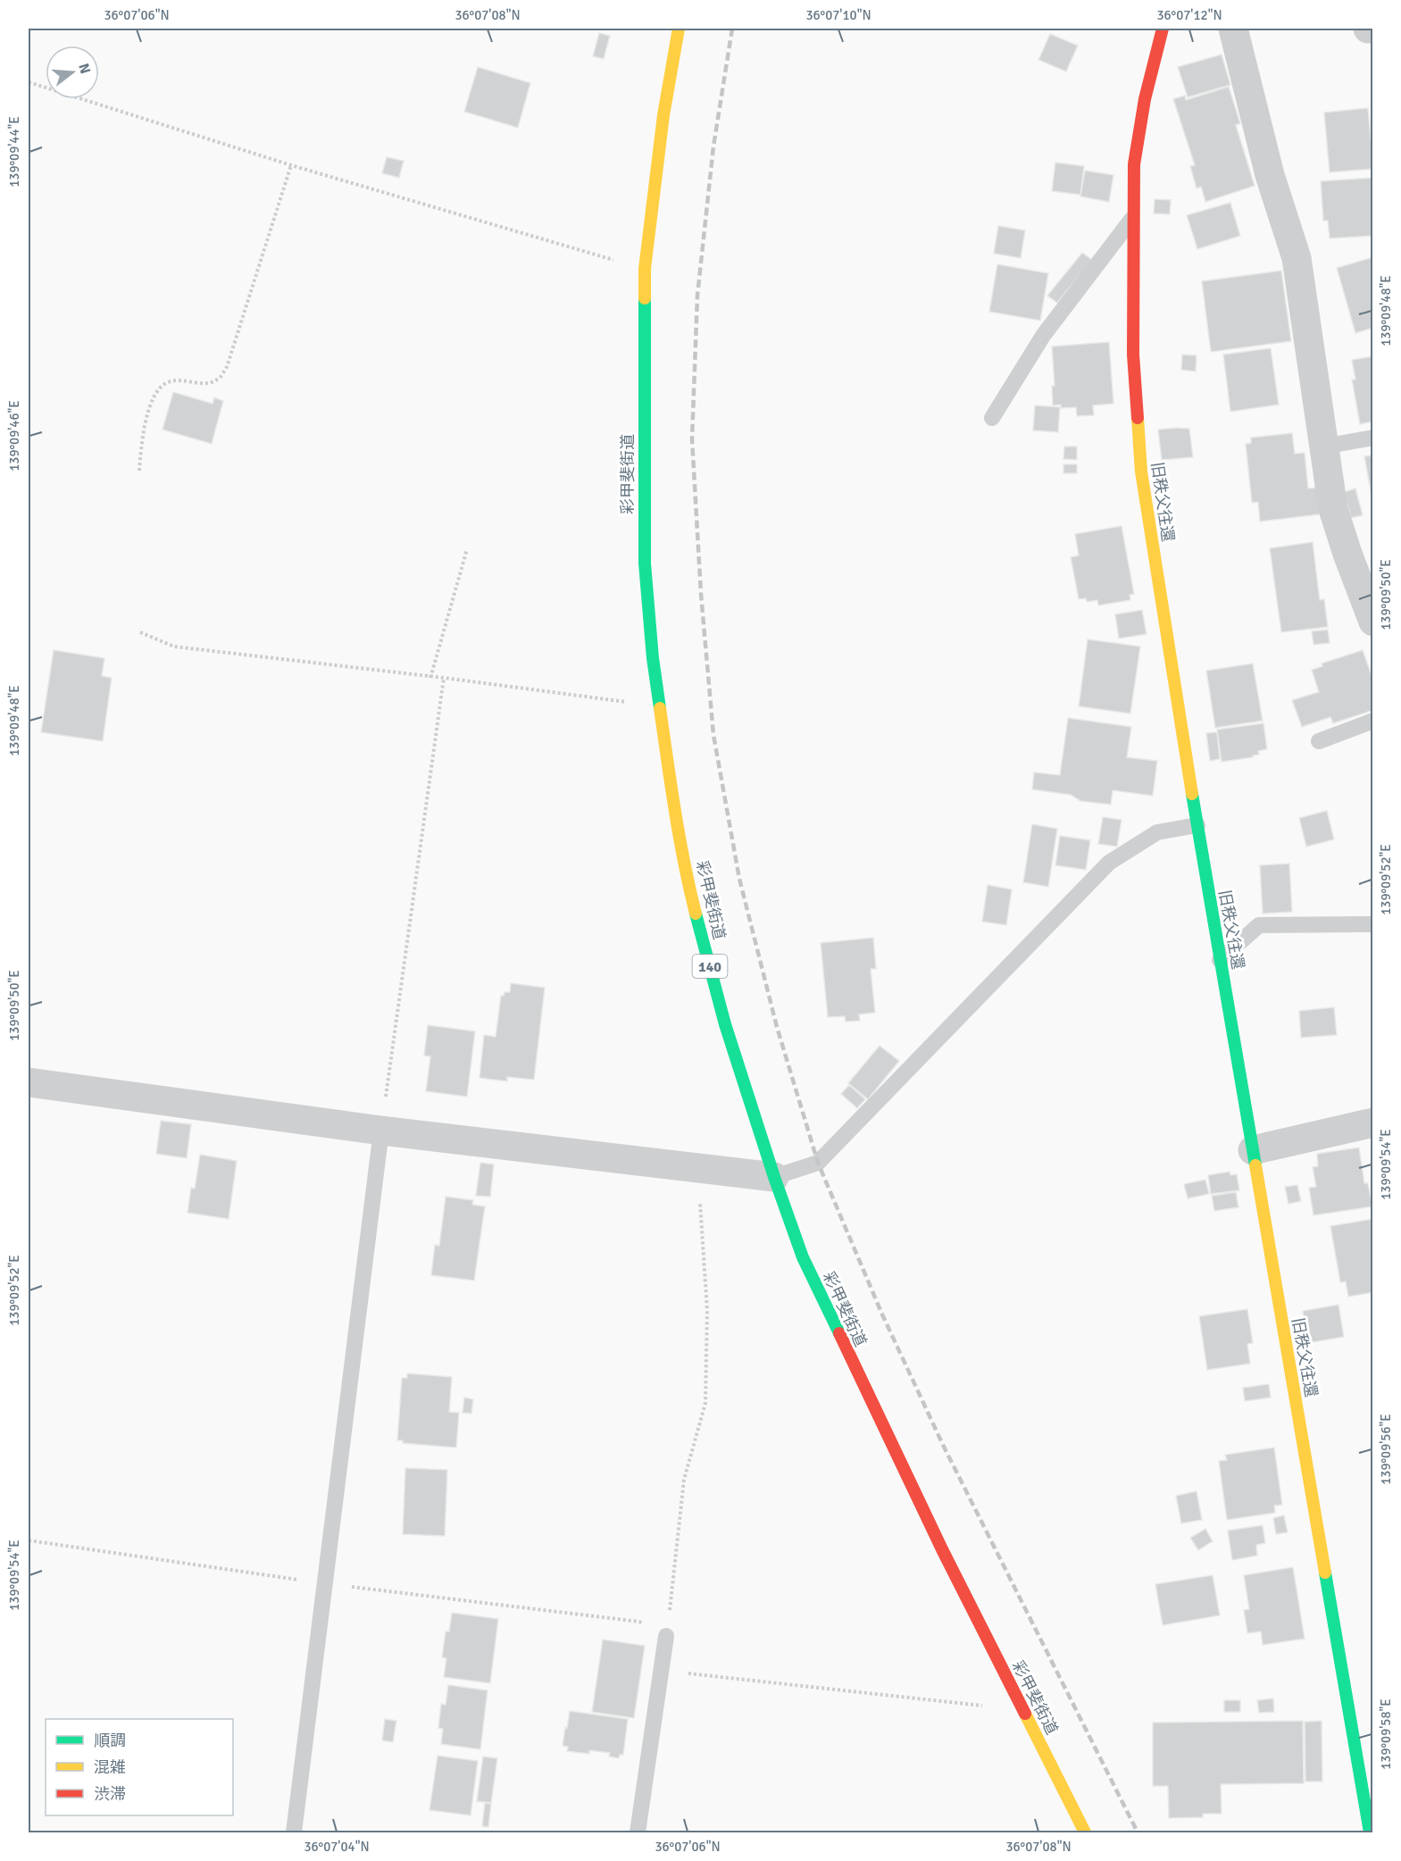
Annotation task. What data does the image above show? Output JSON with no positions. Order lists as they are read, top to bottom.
{
  "streets": {
    "main road": ["彩甲斐街道", "旧秩父往還", "140"]
  },
  "legend": ["順調", "混雑", "渋滞"],
  "north": "right",
  "coordinates": [
    "36°07'06\"N",
    "36°07'08\"N",
    "36°07'10\"N",
    "36°07'12\"N",
    "139°09'44\"E",
    "139°09'48\"E",
    "139°09'46\"E",
    "139°09'50\"E",
    "139°09'52\"E",
    "139°09'54\"E",
    "139°09'56\"E",
    "139°09'58\"E",
    "36°07'04\"N"
  ]
}
